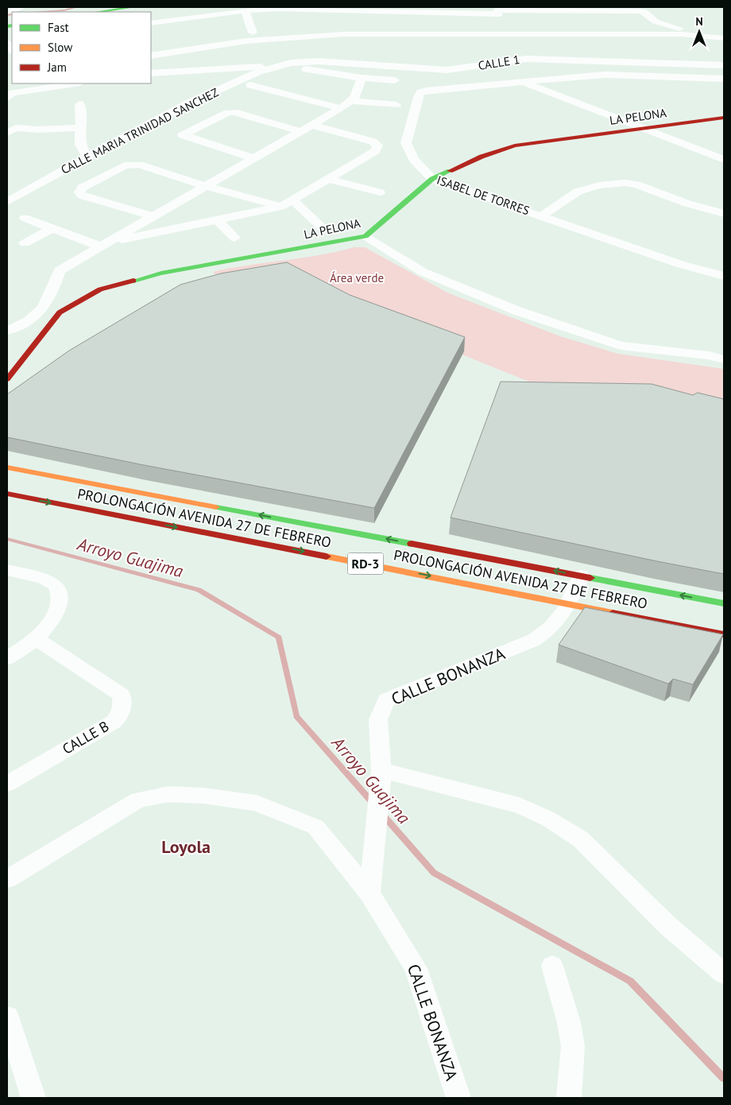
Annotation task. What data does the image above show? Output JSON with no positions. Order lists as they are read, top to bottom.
{
  "streets": {
    "main road": ["LA PELONA", "PROLONGACIÓN AVENIDA 27 DE FEBRERO", "RD-3"],
    "street": [
      "CALLE 1",
      "CALLE MARIA TRINIDAD SANCHEZ",
      "ISABEL DE TORRES",
      "CALLE BONANZA",
      "CALLE B"
    ]
  },
  "crossings": [
    ["CALLE 1", "CALLE MARIA TRINIDAD SANCHEZ"],
    ["LA PELONA", "ISABEL DE TORRES"],
    ["PROLONGACIÓN AVENIDA 27 DE FEBRERO", "CALLE BONANZA"]
  ],
  "districts": ["Loyola"],
  "water": ["Arroyo Guajima"],
  "parks": ["Área verde"],
  "legend": ["Fast", "Slow", "Jam"],
  "north": "top"
}
